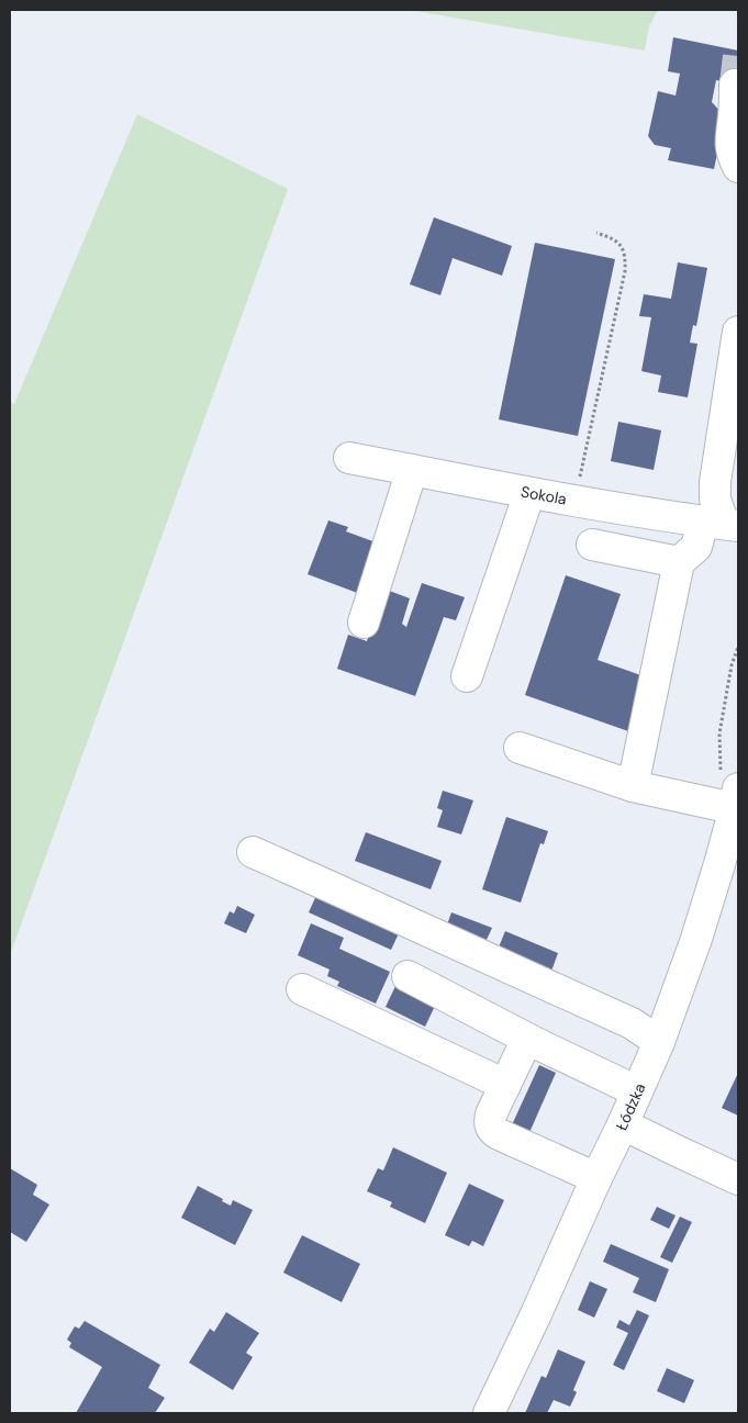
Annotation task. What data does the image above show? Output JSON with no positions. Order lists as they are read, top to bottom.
{
  "streets": {
    "main road": ["Sokola", "Łódzka"]
  }
}
